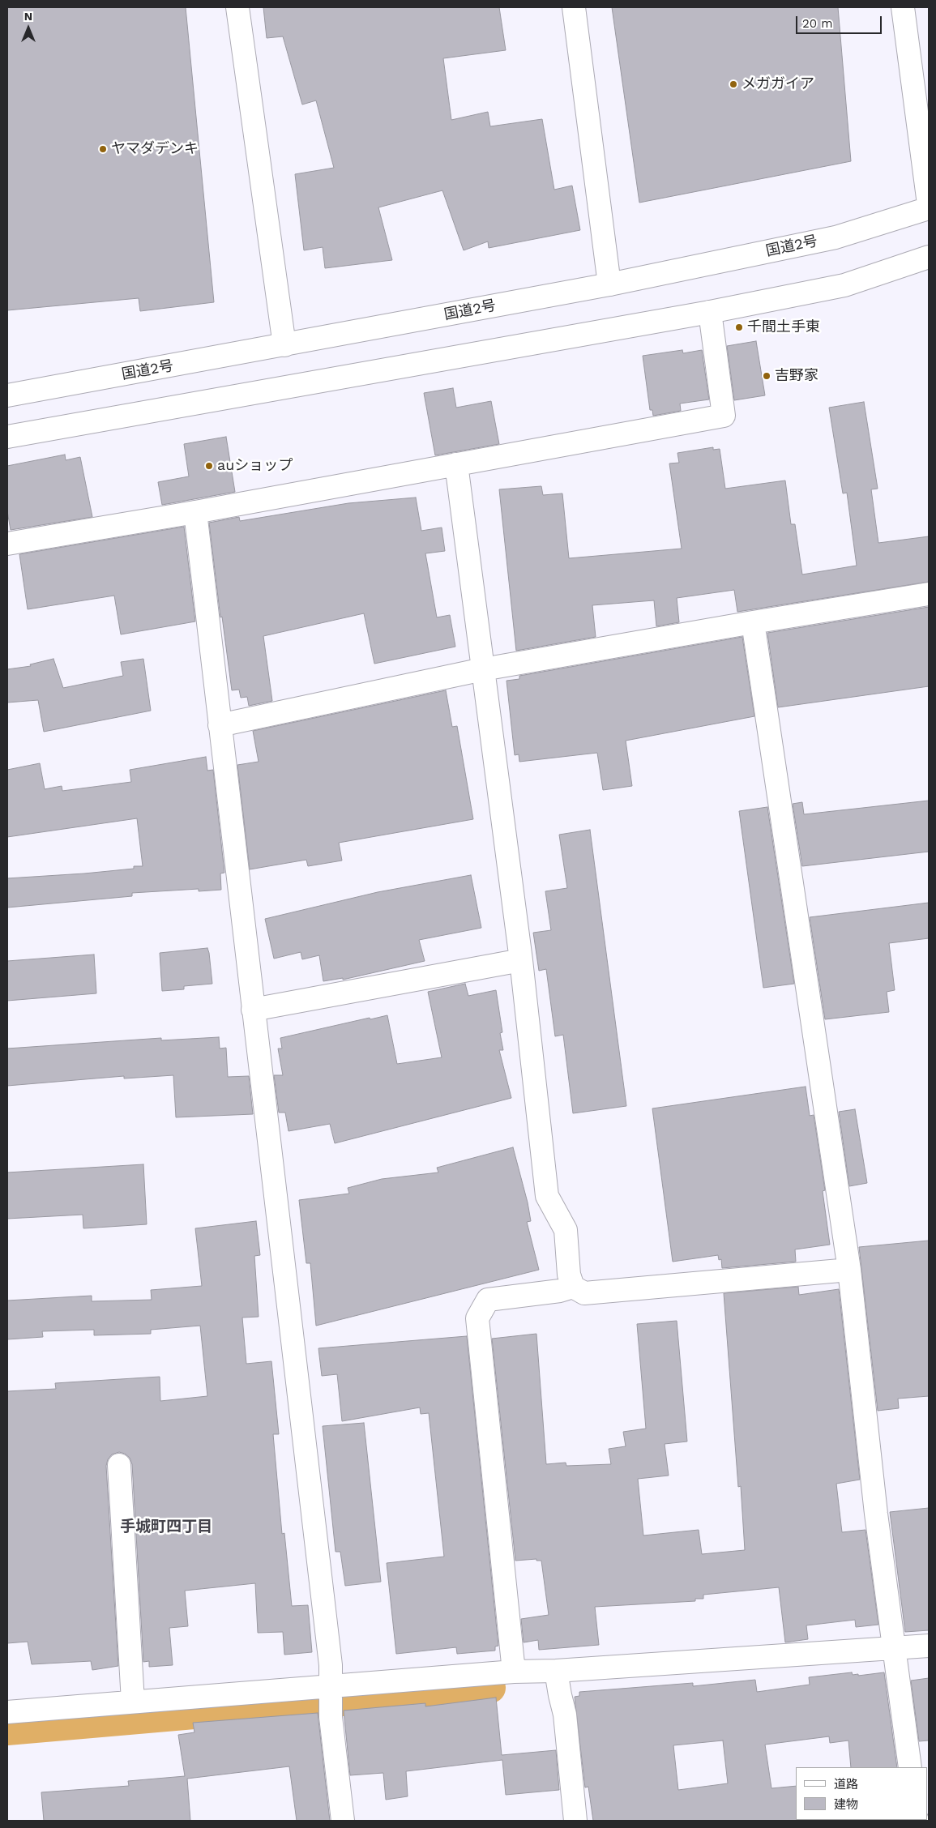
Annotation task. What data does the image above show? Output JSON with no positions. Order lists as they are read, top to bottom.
{
  "streets": {
    "main road": ["国道2号"]
  },
  "districts": ["手城町四丁目"],
  "places": [
    "メガガイア",
    "ヤマダデンキ",
    "千間土手東",
    "吉野家",
    "auショップ"
  ],
  "legend": ["道路", "建物"],
  "scale_bar": "20 m",
  "north": "top"
}
